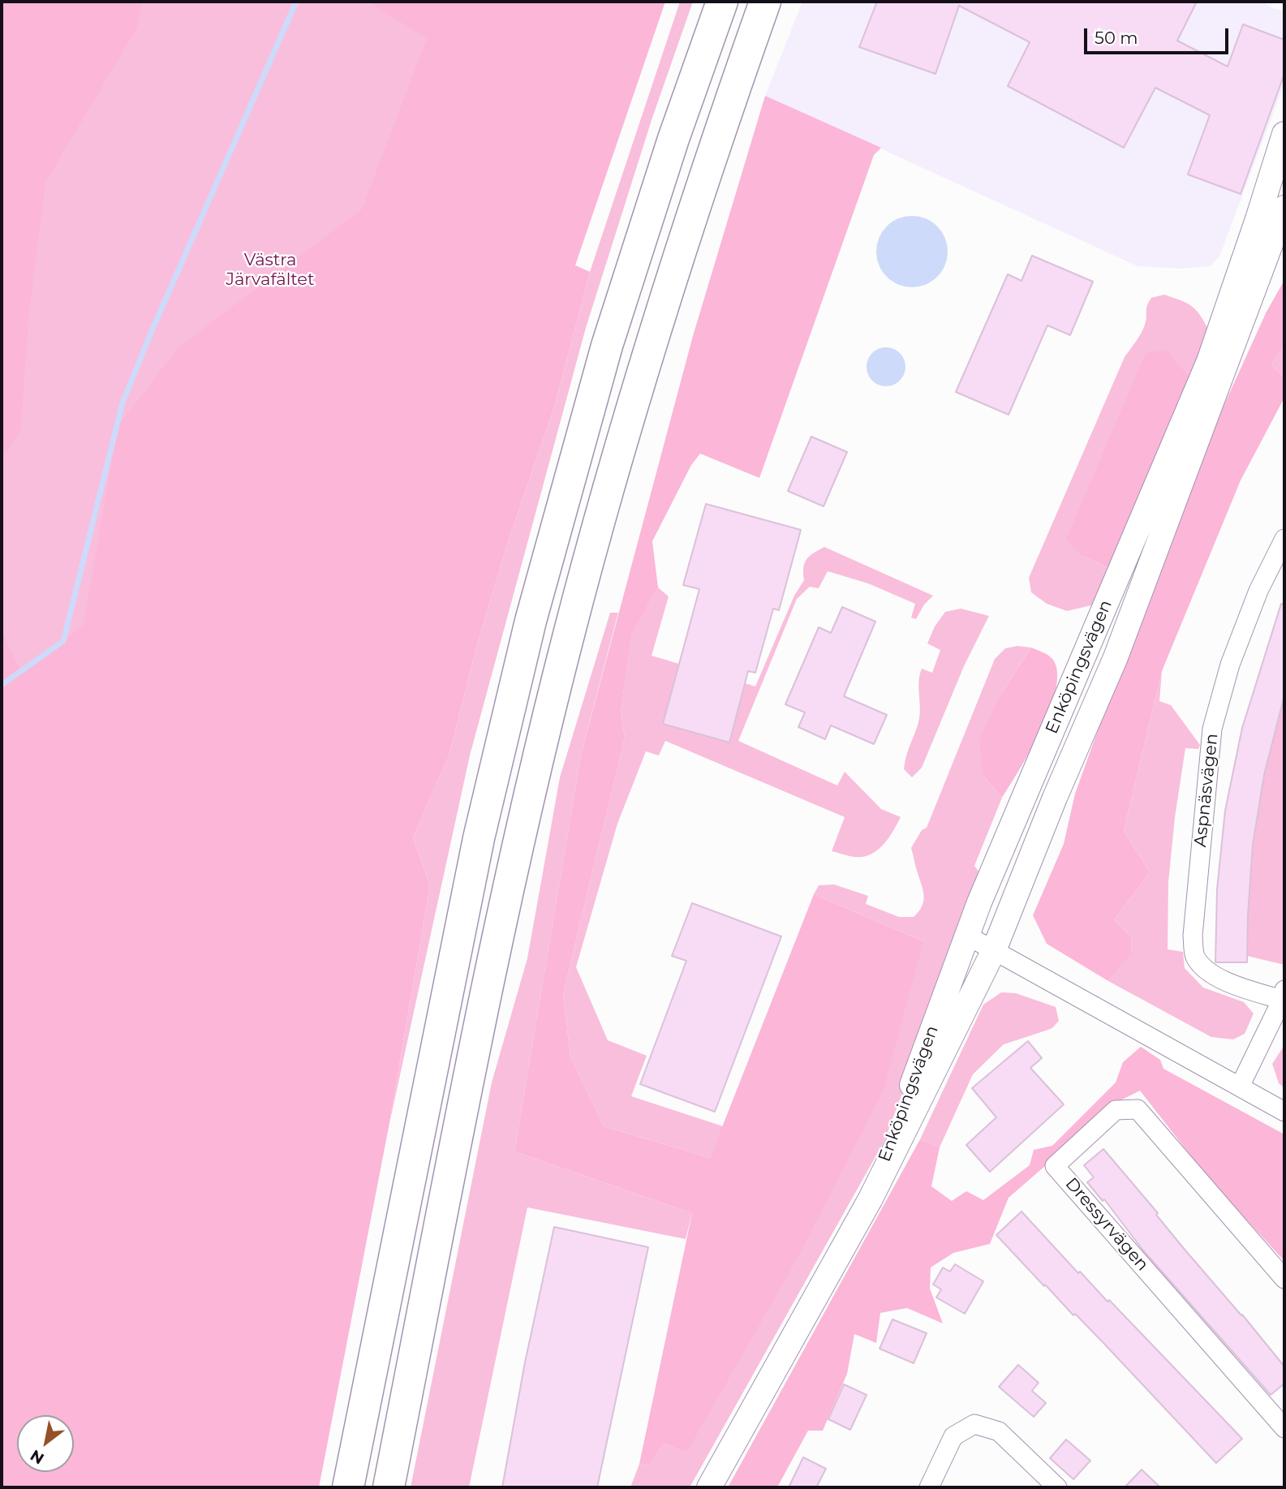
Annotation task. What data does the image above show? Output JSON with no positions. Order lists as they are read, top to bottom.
{
  "streets": {
    "street": ["Enköpingsvägen", "Aspnäsvägen", "Dressyrvägen"]
  },
  "parks": ["Västra Järvafältet"],
  "scale_bar": "50 m",
  "north": "bottom left"
}
